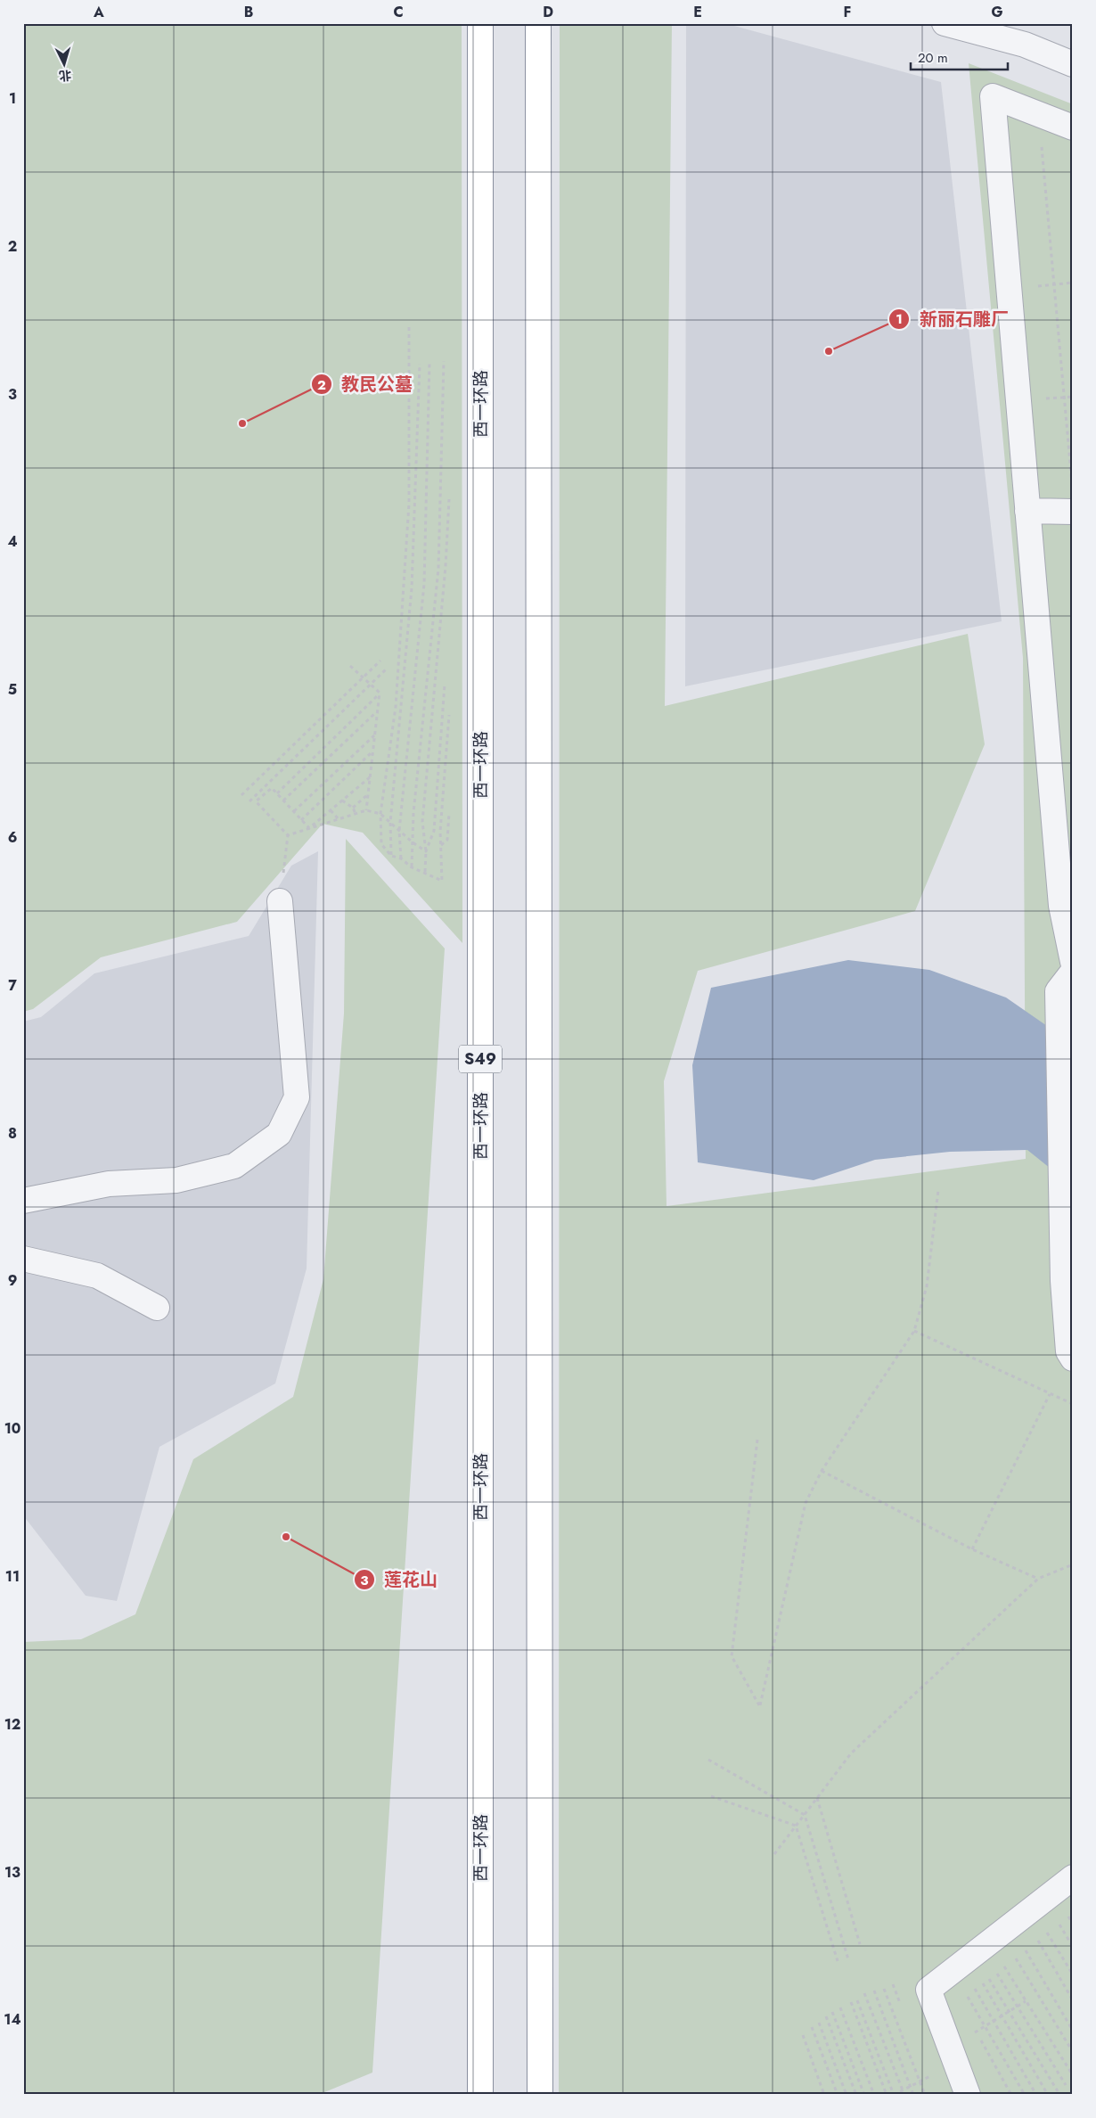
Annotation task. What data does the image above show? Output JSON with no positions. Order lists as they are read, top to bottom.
{
  "streets": {
    "highway": ["西一环路", "S49"]
  },
  "places": ["新丽石雕厂", "教民公墓", "莲花山"],
  "scale_bar": "20 m",
  "north": "bottom",
  "grid": {
    "columns": [
      "A",
      "B",
      "C",
      "D",
      "E",
      "F",
      "G"
    ],
    "rows": [
      "1",
      "2",
      "3",
      "4",
      "5",
      "6",
      "7",
      "8",
      "9",
      "10",
      "11",
      "12",
      "13",
      "14"
    ]
  }
}
